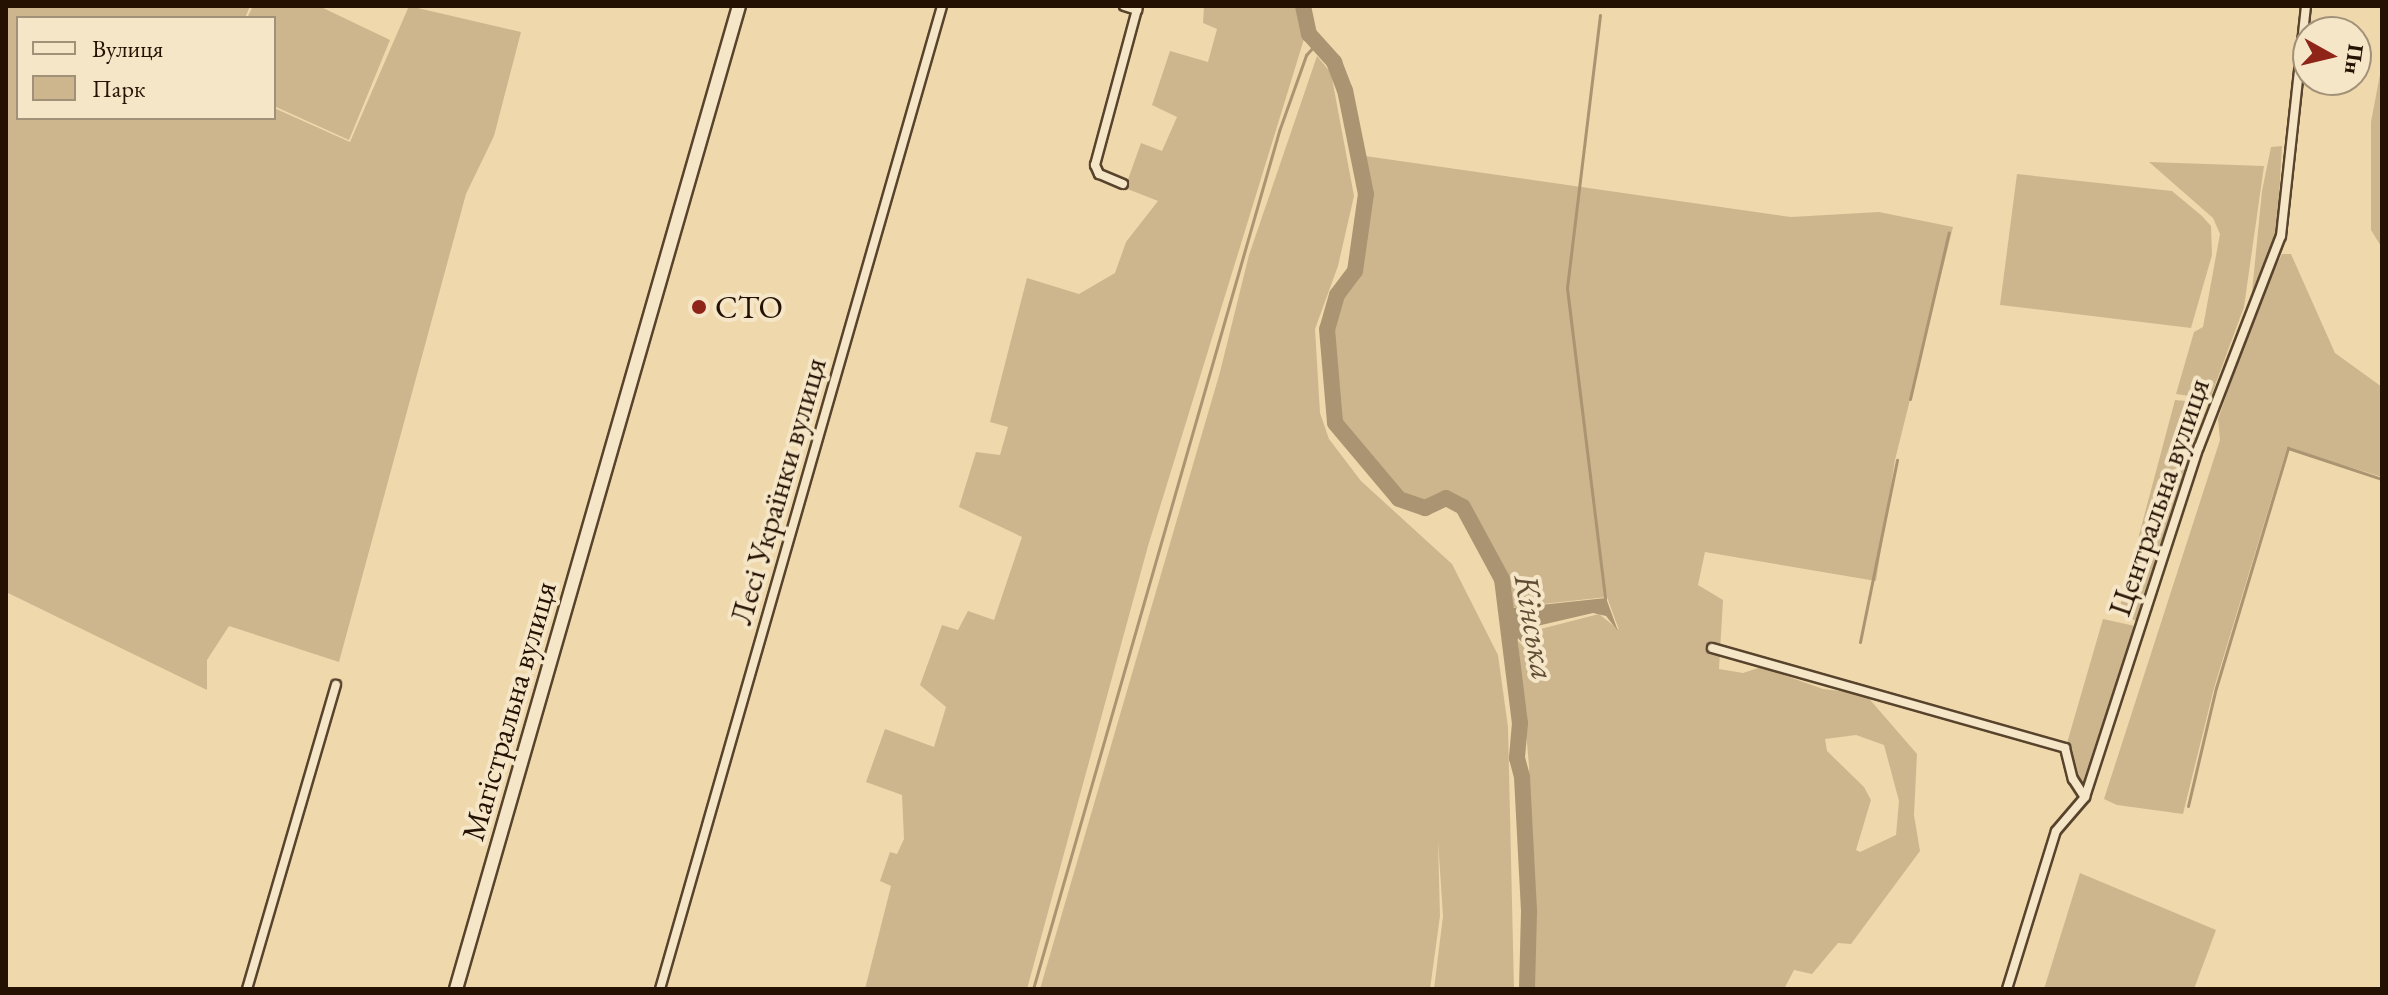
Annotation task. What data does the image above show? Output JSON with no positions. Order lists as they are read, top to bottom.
{
  "streets": {
    "main road": ["Магістральна вулиця"],
    "street": ["Лесі Українки вулиця", "Центральна вулиця"]
  },
  "water": ["Кінська"],
  "places": ["СТО"],
  "legend": ["Вулиця", "Парк"],
  "north": "right"
}
